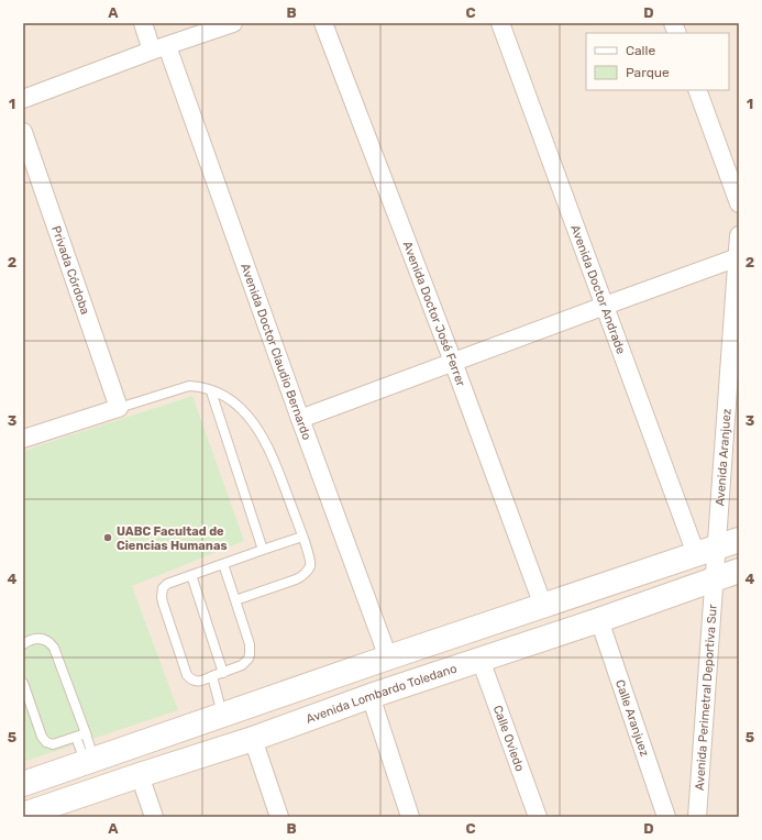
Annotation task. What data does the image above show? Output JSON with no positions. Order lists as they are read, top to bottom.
{
  "streets": {
    "main road": ["Avenida Lombardo Toledano"],
    "street": [
      "Privada Córdoba",
      "Avenida Doctor Andrade",
      "Avenida Doctor José Ferrer",
      "Avenida Doctor Claudio Bernardo",
      "Avenida Aranjuez",
      "Avenida Perimetral Deportiva Sur",
      "Calle Aranjuez",
      "Calle Oviedo"
    ]
  },
  "crossings": [
    ["Avenida Doctor Andrade", "Avenida Aranjuez"],
    ["Avenida Aranjuez", "Avenida Lombardo Toledano"],
    ["Avenida Aranjuez", "Avenida Perimetral Deportiva Sur"],
    ["Avenida Lombardo Toledano", "Avenida Perimetral Deportiva Sur"],
    ["Avenida Lombardo Toledano", "Calle Aranjuez"],
    ["Avenida Lombardo Toledano", "Calle Oviedo"]
  ],
  "places": ["UABC Facultad de Ciencias Humanas"],
  "legend": ["Calle", "Parque"],
  "grid": {
    "columns": [
      "A",
      "B",
      "C",
      "D"
    ],
    "rows": [
      "1",
      "2",
      "3",
      "4",
      "5"
    ]
  }
}
